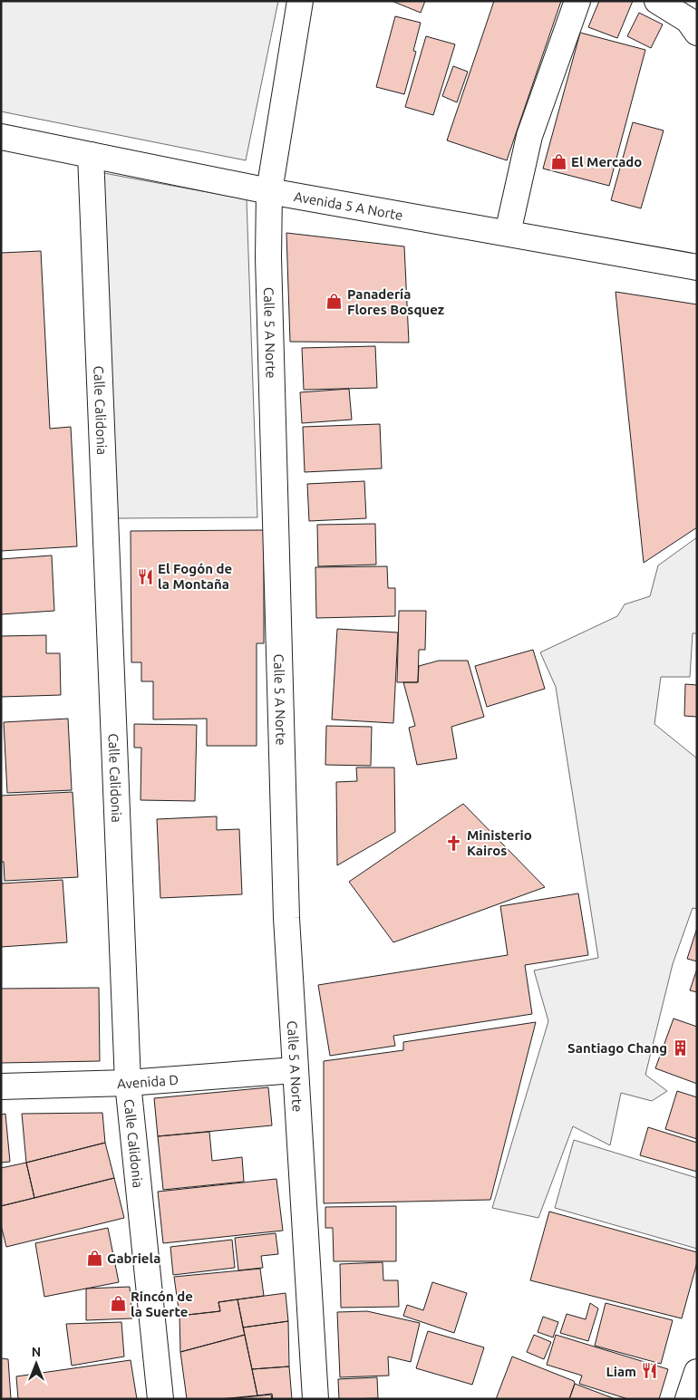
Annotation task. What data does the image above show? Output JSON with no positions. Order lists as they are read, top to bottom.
{
  "streets": {
    "street": [
      "Avenida 5 A Norte",
      "Calle 5 A Norte",
      "Calle Calidonia",
      "Avenida D"
    ]
  },
  "crossings": [
    ["Avenida 5 A Norte", "Calle 5 A Norte"],
    ["Avenida 5 A Norte", "Calle Calidonia"],
    ["Calle 5 A Norte", "Avenida D"],
    ["Calle Calidonia", "Avenida D"]
  ],
  "places": {
    "shop": [
      "El Mercado",
      "Panadería Flores Bosquez",
      "Gabriela",
      "Rincón de la Suerte"
    ],
    "restaurant": ["El Fogón de la Montaña", "Liam"],
    "church": ["Ministerio Kairos"],
    "building": ["Santiago Chang"]
  },
  "north": "top"
}
